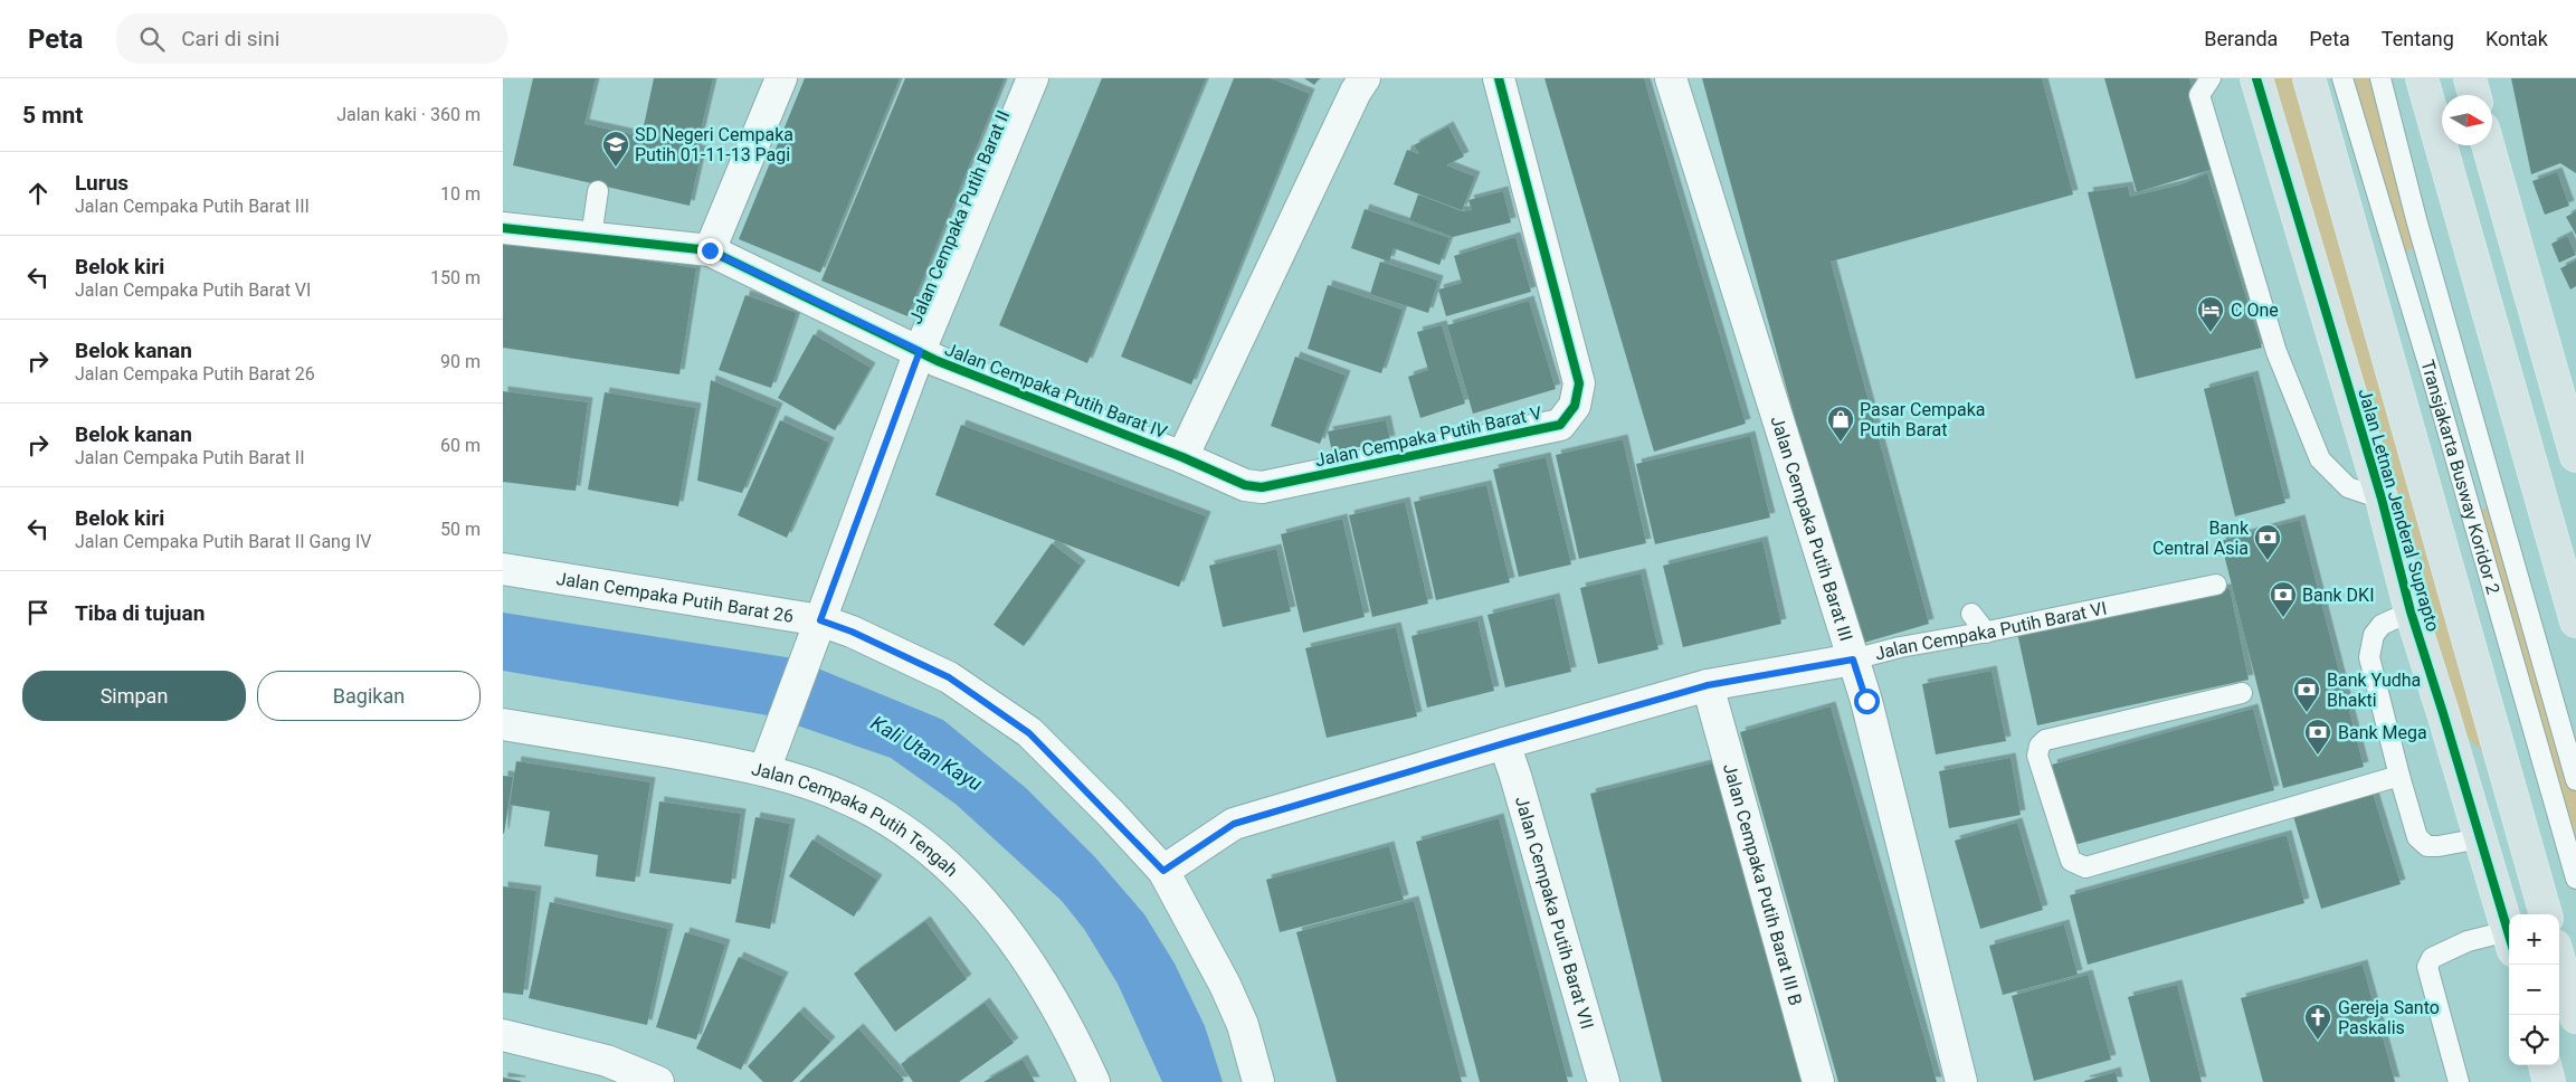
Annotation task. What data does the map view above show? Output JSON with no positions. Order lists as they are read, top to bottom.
{
  "streets": {
    "main road": ["Jalan Letnan Jenderal Suprapto"],
    "street": [
      "Jalan Cempaka Putih Barat II",
      "Jalan Cempaka Putih Barat IV",
      "Jalan Cempaka Putih Barat V",
      "Jalan Cempaka Putih Barat III",
      "Jalan Cempaka Putih Barat 26",
      "Jalan Cempaka Putih Barat VI",
      "Jalan Cempaka Putih Tengah",
      "Jalan Cempaka Putih Barat III B",
      "Jalan Cempaka Putih Barat VII"
    ],
    "lane": ["Transjakarta Busway Koridor 2"]
  },
  "crossings": [
    ["Jalan Cempaka Putih Barat II", "Jalan Cempaka Putih Barat IV"],
    ["Jalan Cempaka Putih Barat II", "Jalan Cempaka Putih Barat 26"],
    ["Jalan Cempaka Putih Barat II", "Jalan Cempaka Putih Tengah"],
    ["Jalan Cempaka Putih Barat IV", "Jalan Cempaka Putih Barat V"],
    ["Jalan Cempaka Putih Barat III", "Jalan Cempaka Putih Barat VI"],
    ["Jalan Cempaka Putih Barat 26", "Jalan Cempaka Putih Barat VI"],
    ["Jalan Cempaka Putih Barat VI", "Jalan Cempaka Putih Barat III B"],
    ["Jalan Cempaka Putih Barat VI", "Jalan Cempaka Putih Barat VII"]
  ],
  "water": ["Kali Utan Kayu"],
  "places": {
    "school or university": ["SD Negeri Cempaka Putih 01-11-13 Pagi"],
    "hotel": ["C One"],
    "shop": ["Pasar Cempaka Putih Barat"],
    "bank": [
      "Bank Central Asia",
      "Bank DKI",
      "Bank Yudha Bhakti",
      "Bank Mega"
    ],
    "church": ["Gereja Santo Paskalis"]
  },
  "north": "right",
  "page": {
    "header": "Peta",
    "search": "Cari di sini",
    "nav": [
      "Beranda",
      "Peta",
      "Tentang",
      "Kontak"
    ],
    "heading": ["5 mnt", "Jalan kaki · 360 m"],
    "list": [
      ["Lurus", "Jalan Cempaka Putih Barat III", "10 m"],
      ["Belok kiri", "Jalan Cempaka Putih Barat VI", "150 m"],
      ["Belok kanan", "Jalan Cempaka Putih Barat 26", "90 m"],
      ["Belok kanan", "Jalan Cempaka Putih Barat II", "60 m"],
      ["Belok kiri", "Jalan Cempaka Putih Barat II Gang IV", "50 m"],
      "Tiba di tujuan"
    ],
    "buttons": ["Simpan", "Bagikan"],
    "map_buttons": ["+", "−"]
  }
}
